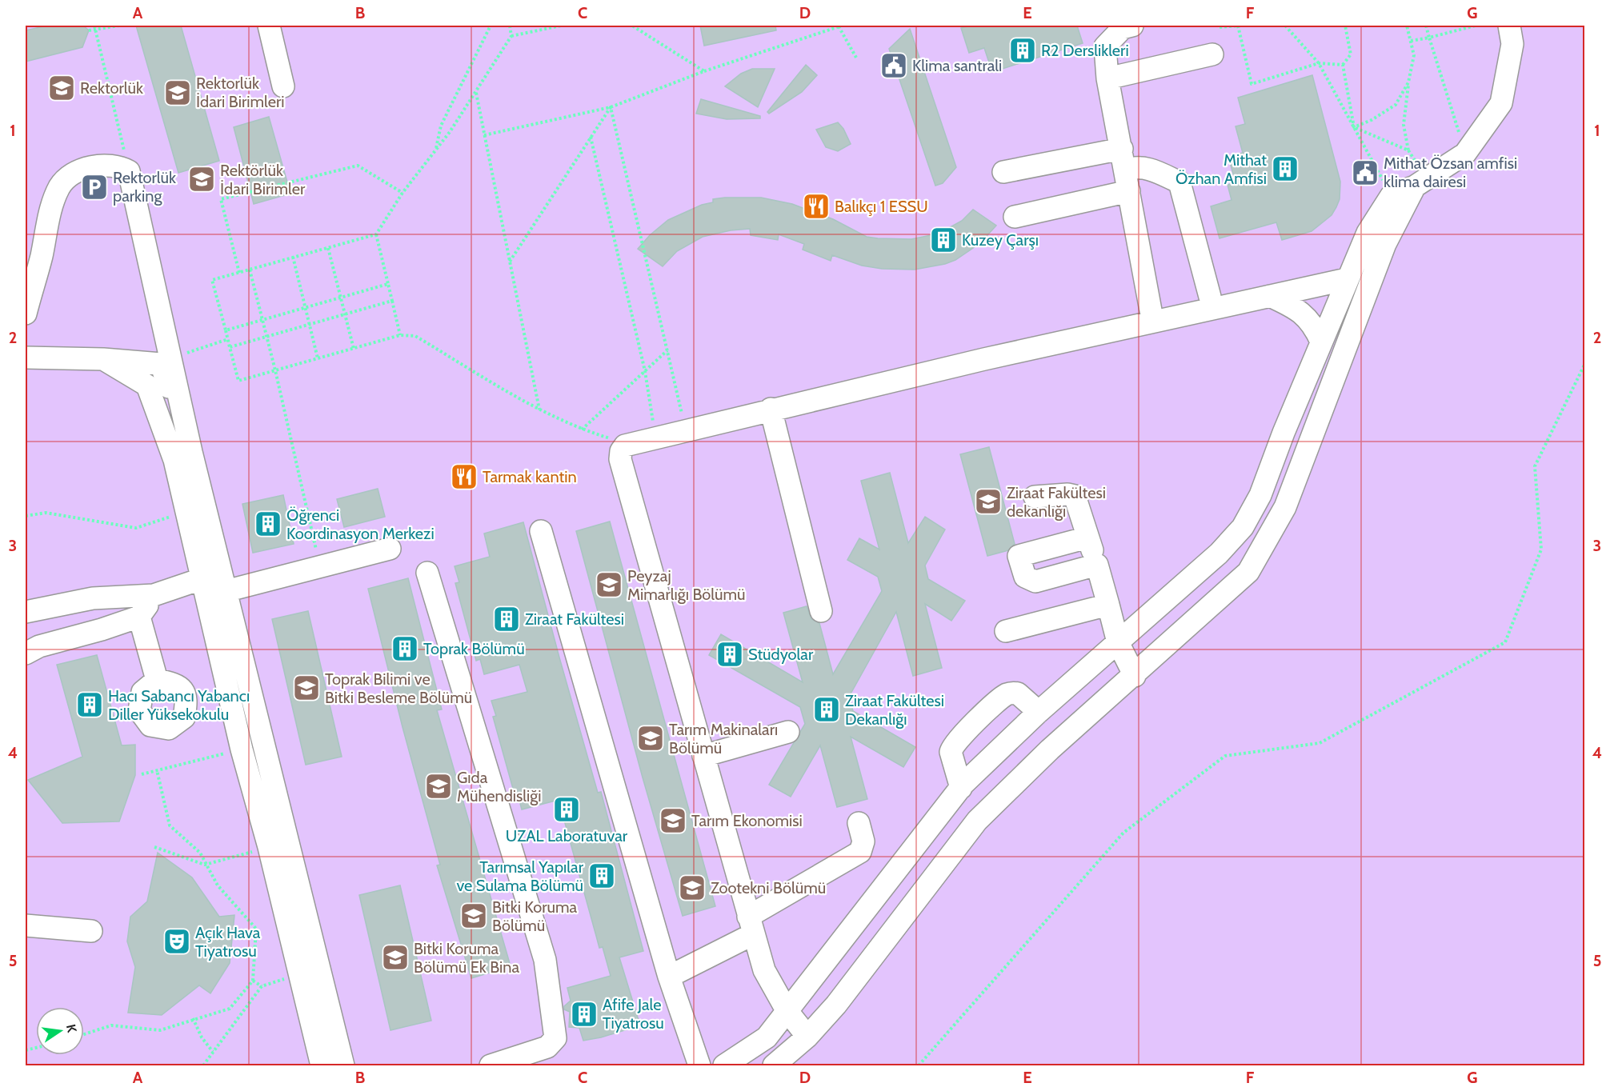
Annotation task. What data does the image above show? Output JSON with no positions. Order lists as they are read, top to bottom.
{
  "places": {
    "building": [
      "R2 Derslikleri",
      "Mithat Özhan Amfisi",
      "Kuzey Çarşı",
      "Öğrenci Koordinasyon Merkezi",
      "Ziraat Fakültesi",
      "Toprak Bölümü",
      "Stüdyolar",
      "Hacı Sabancı Yabancı Diller Yüksekokulu",
      "Ziraat Fakültesi Dekanlığı",
      "UZAL Laboratuvar",
      "Tarımsal Yapılar ve Sulama Bölümü",
      "Afife Jale Tiyatrosu"
    ],
    "public building": ["Klima santrali", "Mithat Özsan amfisi klima dairesi"],
    "school or university": [
      "Rektorlük",
      "Rektorlük İdari Birimleri",
      "Rektörlük İdari Birimler",
      "Ziraat Fakültesi dekanlığı",
      "Peyzaj Mimarlığı Bölümü",
      "Toprak Bilimi ve Bitki Besleme Bölümü",
      "Tarım Makinaları Bölümü",
      "Gıda Mühendisliği",
      "Tarım Ekonomisi",
      "Zootekni Bölümü",
      "Bitki Koruma Bölümü",
      "Bitki Koruma Bölümü Ek Bina"
    ],
    "parking": ["Rektorlük parking"],
    "restaurant": ["Balıkçı 1 ESSU", "Tarmak kantin"],
    "theatre": ["Açık Hava Tiyatrosu"]
  },
  "north": "right",
  "grid": {
    "columns": [
      "A",
      "B",
      "C",
      "D",
      "E",
      "F",
      "G"
    ],
    "rows": [
      "1",
      "2",
      "3",
      "4",
      "5"
    ]
  }
}
